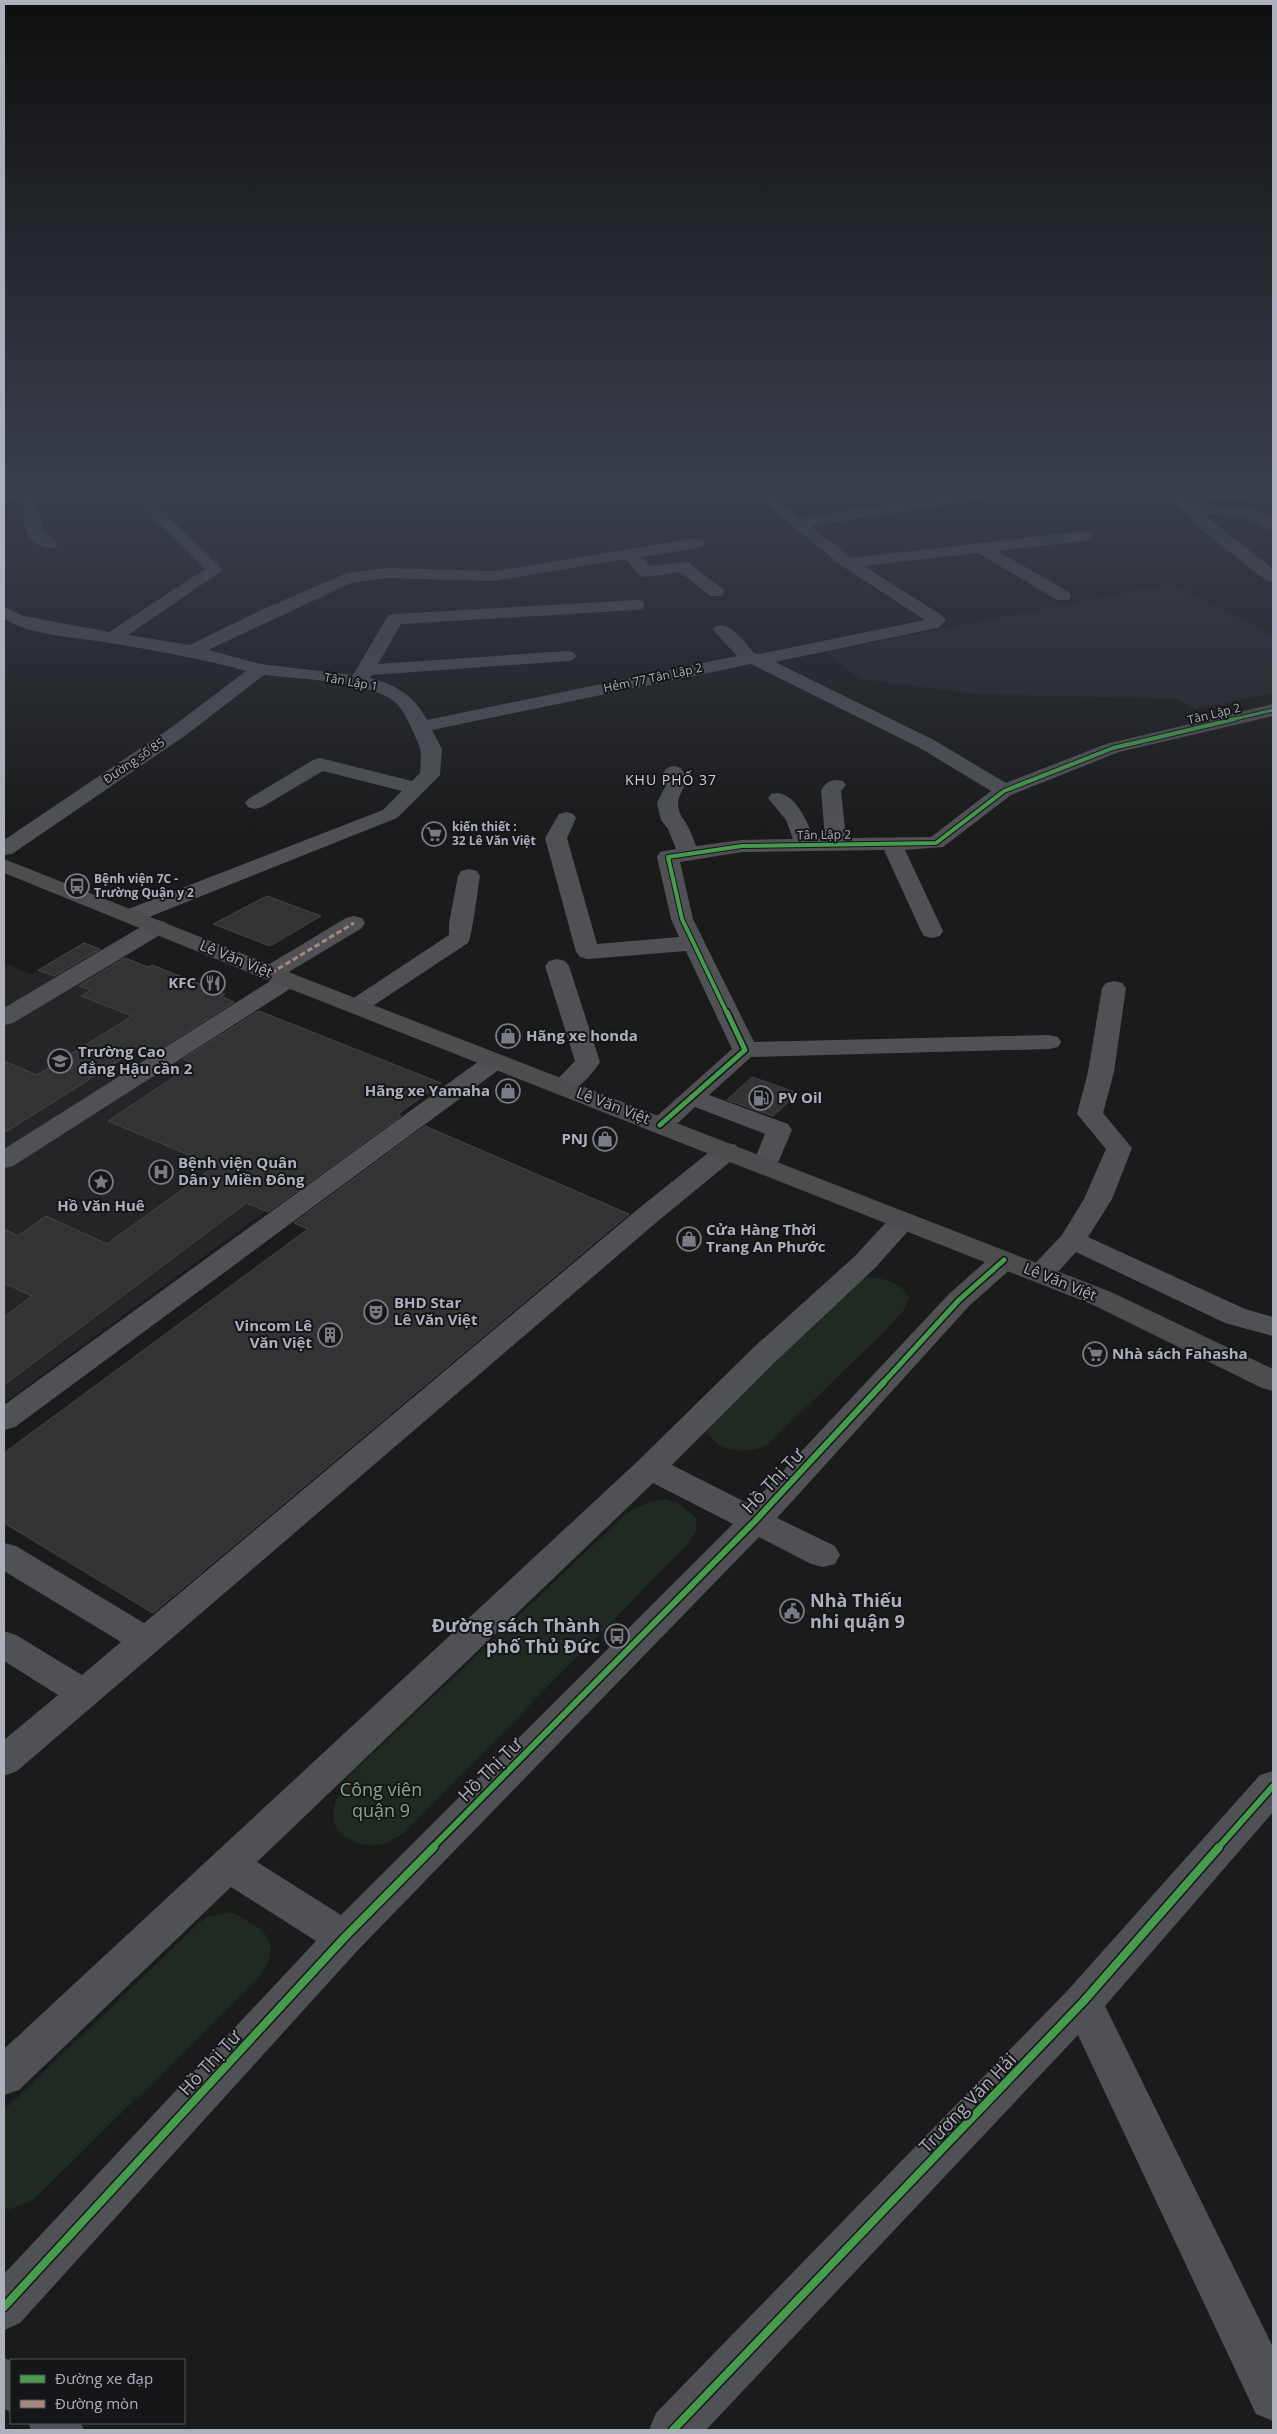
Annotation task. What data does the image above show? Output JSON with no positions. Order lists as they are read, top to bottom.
{
  "streets": {
    "main road": ["Lê Văn Việt"],
    "street": [
      "Hẻm 77 Tân Lập 2",
      "Tân Lập 1",
      "Tân Lập 2",
      "Đường số 85",
      "Hồ Thị Tư",
      "Trương Văn Hải"
    ]
  },
  "crossings": [
    ["Hẻm 77 Tân Lập 2", "Tân Lập 1"],
    ["Tân Lập 1", "Đường số 85"],
    ["Tân Lập 1", "Lê Văn Việt"],
    ["Lê Văn Việt", "Hồ Thị Tư"]
  ],
  "districts": ["KHU PHỐ 37"],
  "parks": ["Công viên quận 9"],
  "places": {
    "supermarket": ["kiến thiết : 32 Lê Văn Việt", "Nhà sách Fahasha"],
    "bus stop": ["Bệnh viện 7C - Trường Quận y 2", "Đường sách Thành phố Thủ Đức"],
    "restaurant": ["KFC"],
    "shop": [
      "Hãng xe honda",
      "Hãng xe Yamaha",
      "PNJ",
      "Cửa Hàng Thời Trang An Phước"
    ],
    "school or university": ["Trường Cao đẳng Hậu cần 2"],
    "fuel station": ["PV Oil"],
    "hospital": ["Bệnh viện Quân Dân y Miền Đông"],
    "place": ["Hồ Văn Huê"],
    "theatre": ["BHD Star Lê Văn Việt"],
    "building": ["Vincom Lê Văn Việt"],
    "public building": ["Nhà Thiếu nhi quận 9"]
  },
  "legend": ["Đường xe đạp", "Đường mòn"]
}
